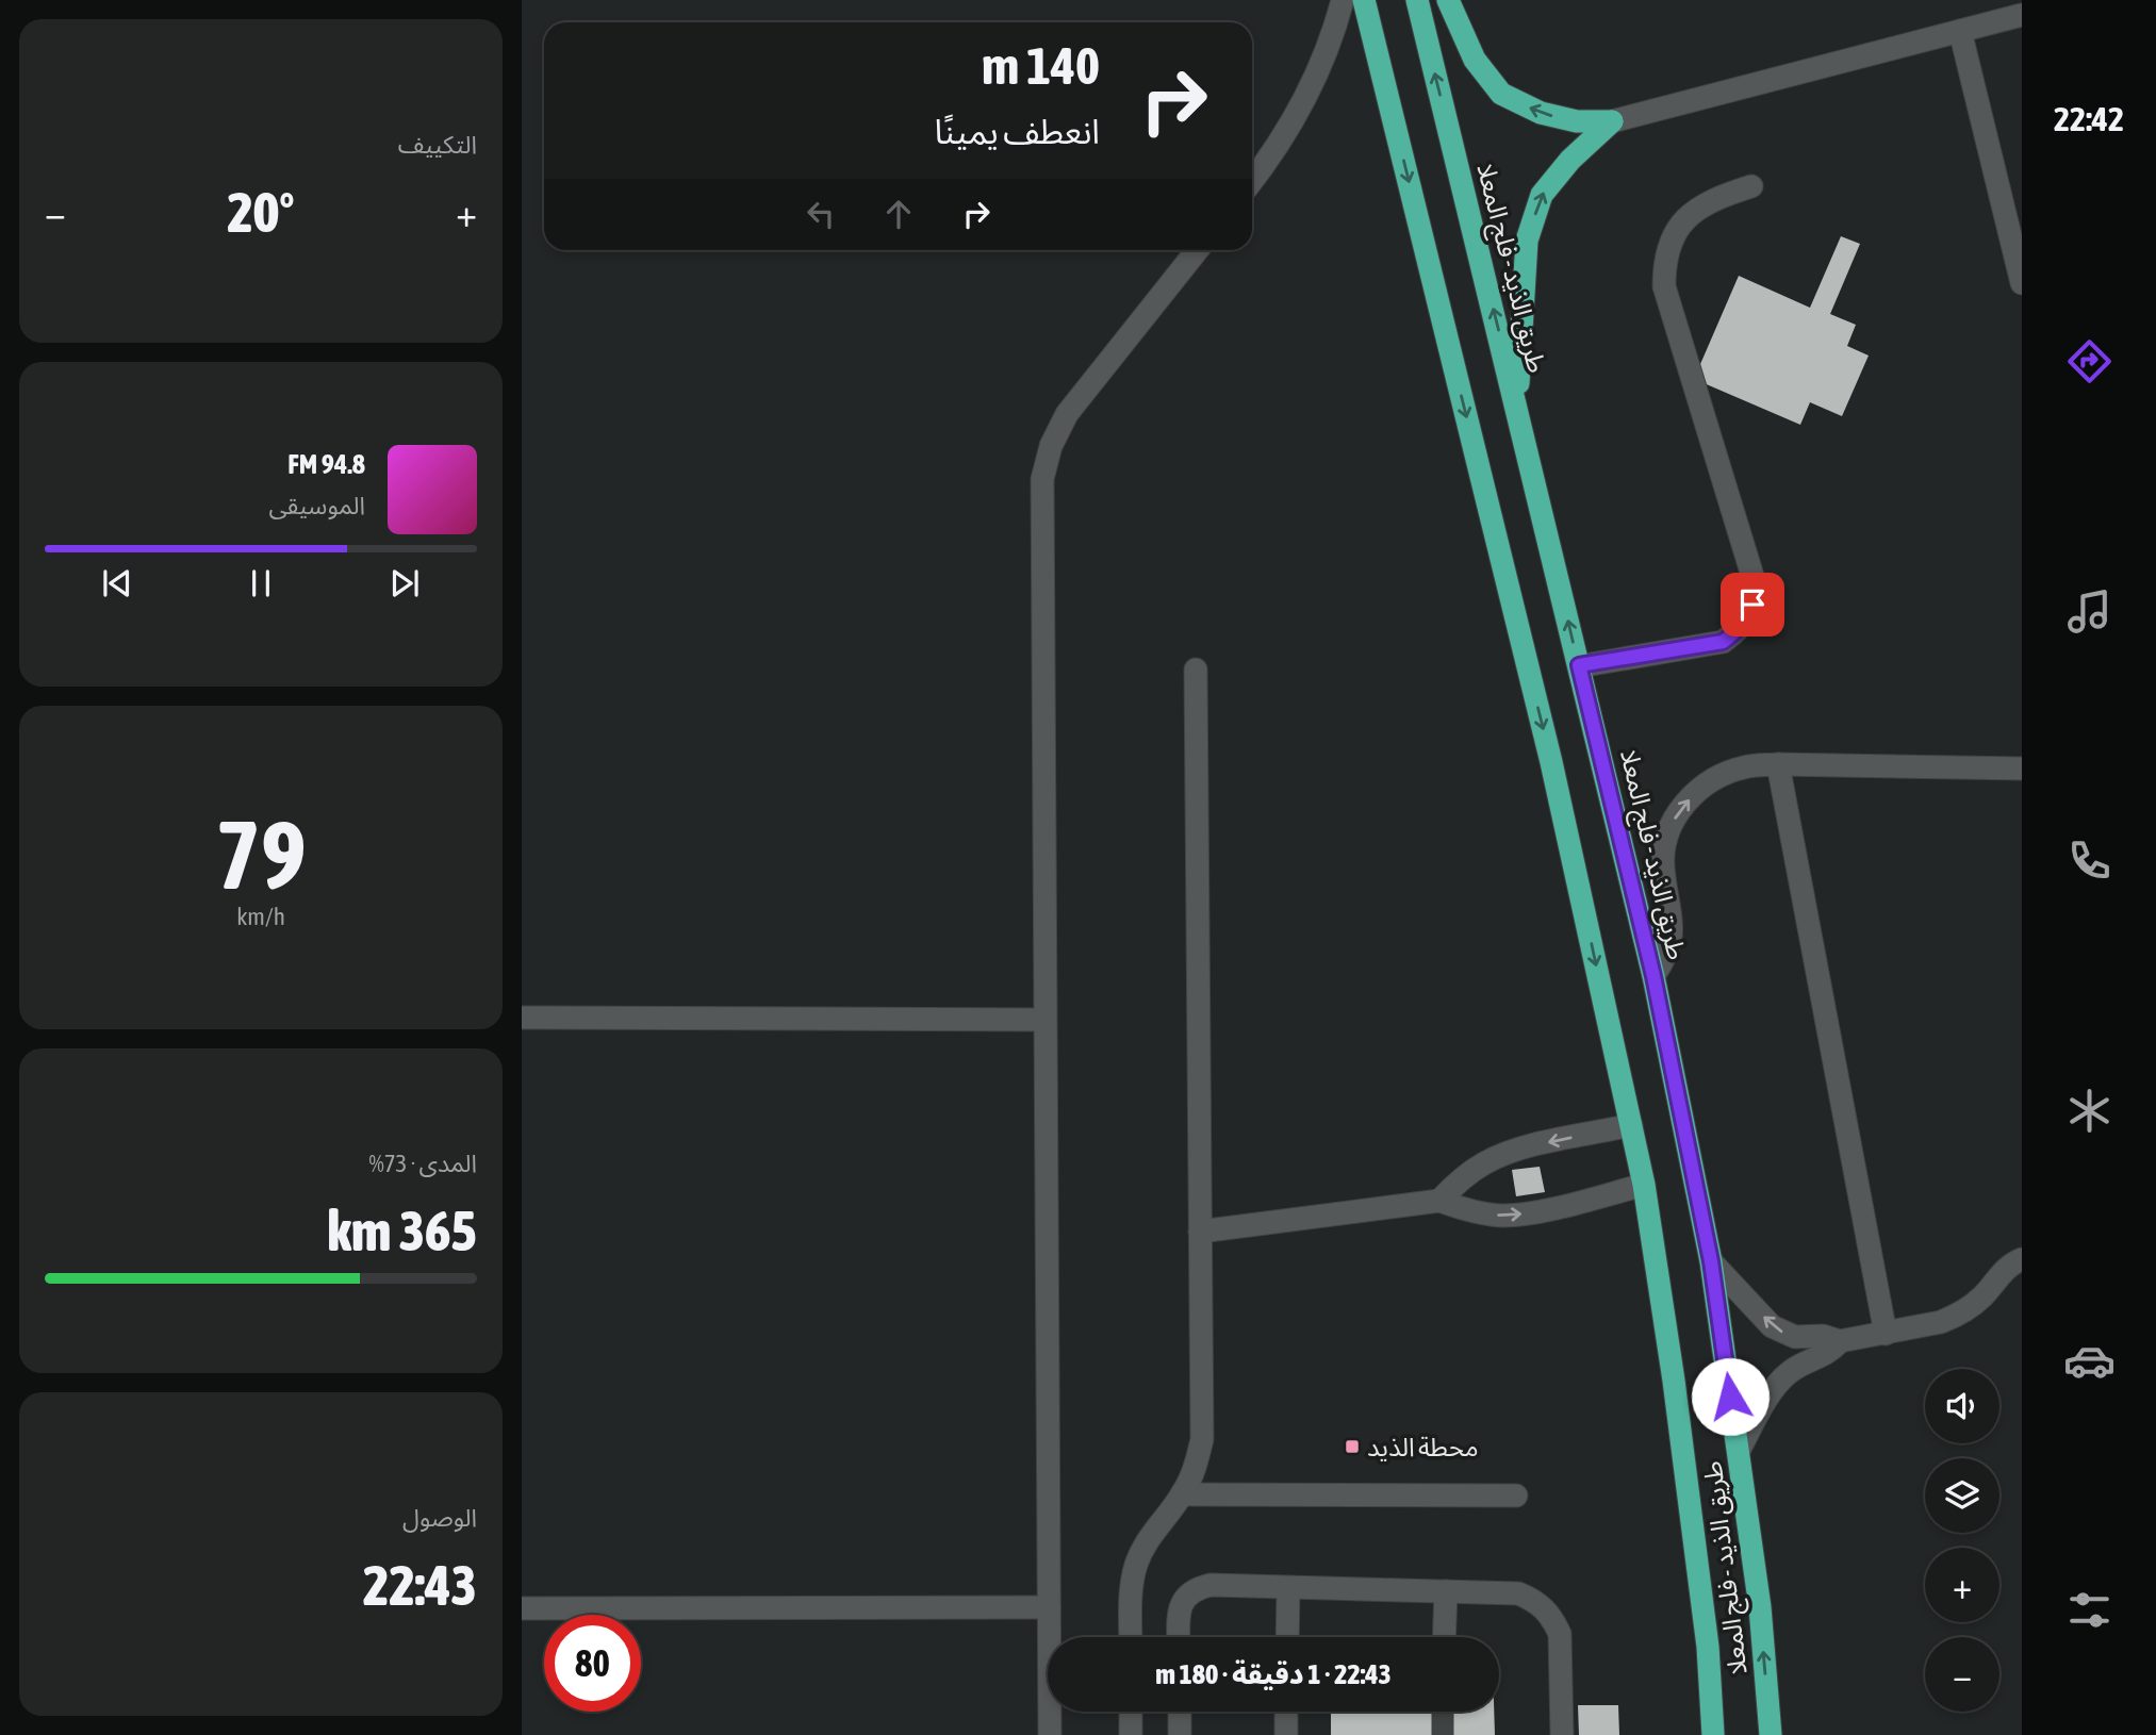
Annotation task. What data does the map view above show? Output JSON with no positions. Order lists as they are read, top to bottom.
{
  "streets": {
    "highway": ["طريق الذيد - فلج المعلا"]
  },
  "places": {
    "transit": ["محطة الذيد"]
  },
  "page": {
    "tabs": "22:42",
    "tile": [
      "التكييف",
      ["79", "km/h"],
      ["المدى · 73%", "365 km"],
      ["الوصول", "22:43"]
    ],
    "turn": ["140 m", "انعطف يمينًا"],
    "heat": ["−", "20°", "+"],
    "song": ["94.8 FM", "الموسيقى"],
    "map_buttons": ["+", "−"],
    "limit": "80",
    "trip": "22:43 · 1 دقيقة · 180 m"
  }
}
